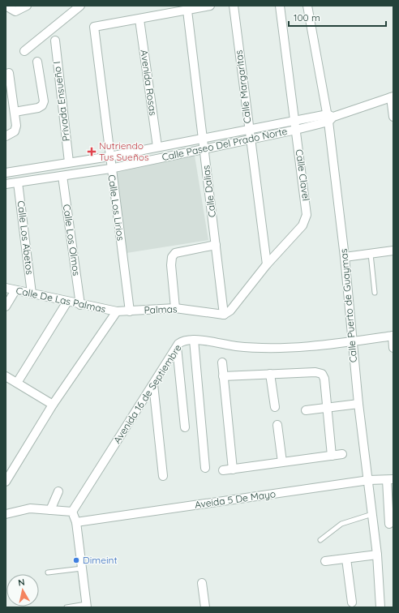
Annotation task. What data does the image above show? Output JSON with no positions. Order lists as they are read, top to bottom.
{
  "streets": {
    "street": [
      "Avenida Rosas",
      "Calle Margaritas",
      "Privada Ensueño I",
      "Calle Paseo Del Prado Norte",
      "Calle Clavel",
      "Calle Dalias",
      "Calle Los Lirios",
      "Calle Los Abetos",
      "Calle Los Olmos",
      "Calle De Las Palmas",
      "Calle Puerto de Guaymas",
      "Palmas",
      "Avenida 16 de Septiembre",
      "Aveida 5 De Mayo"
    ]
  },
  "crossings": [
    ["Avenida Rosas", "Calle Paseo Del Prado Norte"],
    ["Avenida Rosas", "Calle Los Lirios"],
    ["Calle Margaritas", "Calle Paseo Del Prado Norte"],
    ["Calle Margaritas", "Calle Clavel"],
    ["Privada Ensueño I", "Calle Paseo Del Prado Norte"],
    ["Calle Paseo Del Prado Norte", "Calle Clavel"],
    ["Calle Paseo Del Prado Norte", "Calle Dalias"],
    ["Calle Paseo Del Prado Norte", "Calle Los Lirios"],
    ["Calle Paseo Del Prado Norte", "Calle Los Abetos"],
    ["Calle Paseo Del Prado Norte", "Calle Los Olmos"],
    ["Calle Paseo Del Prado Norte", "Calle Puerto de Guaymas"],
    ["Calle Clavel", "Calle Dalias"],
    ["Calle Clavel", "Palmas"],
    ["Calle Dalias", "Palmas"],
    ["Calle Los Lirios", "Palmas"],
    ["Calle Los Abetos", "Calle De Las Palmas"],
    ["Calle Los Olmos", "Calle De Las Palmas"],
    ["Calle De Las Palmas", "Palmas"],
    ["Calle Puerto de Guaymas", "Avenida 16 de Septiembre"],
    ["Calle Puerto de Guaymas", "Aveida 5 De Mayo"]
  ],
  "places": {
    "health": ["Nutriendo Tus Sueños"],
    "other": ["Dimeint"]
  },
  "scale_bar": "100 m",
  "north": "top"
}
